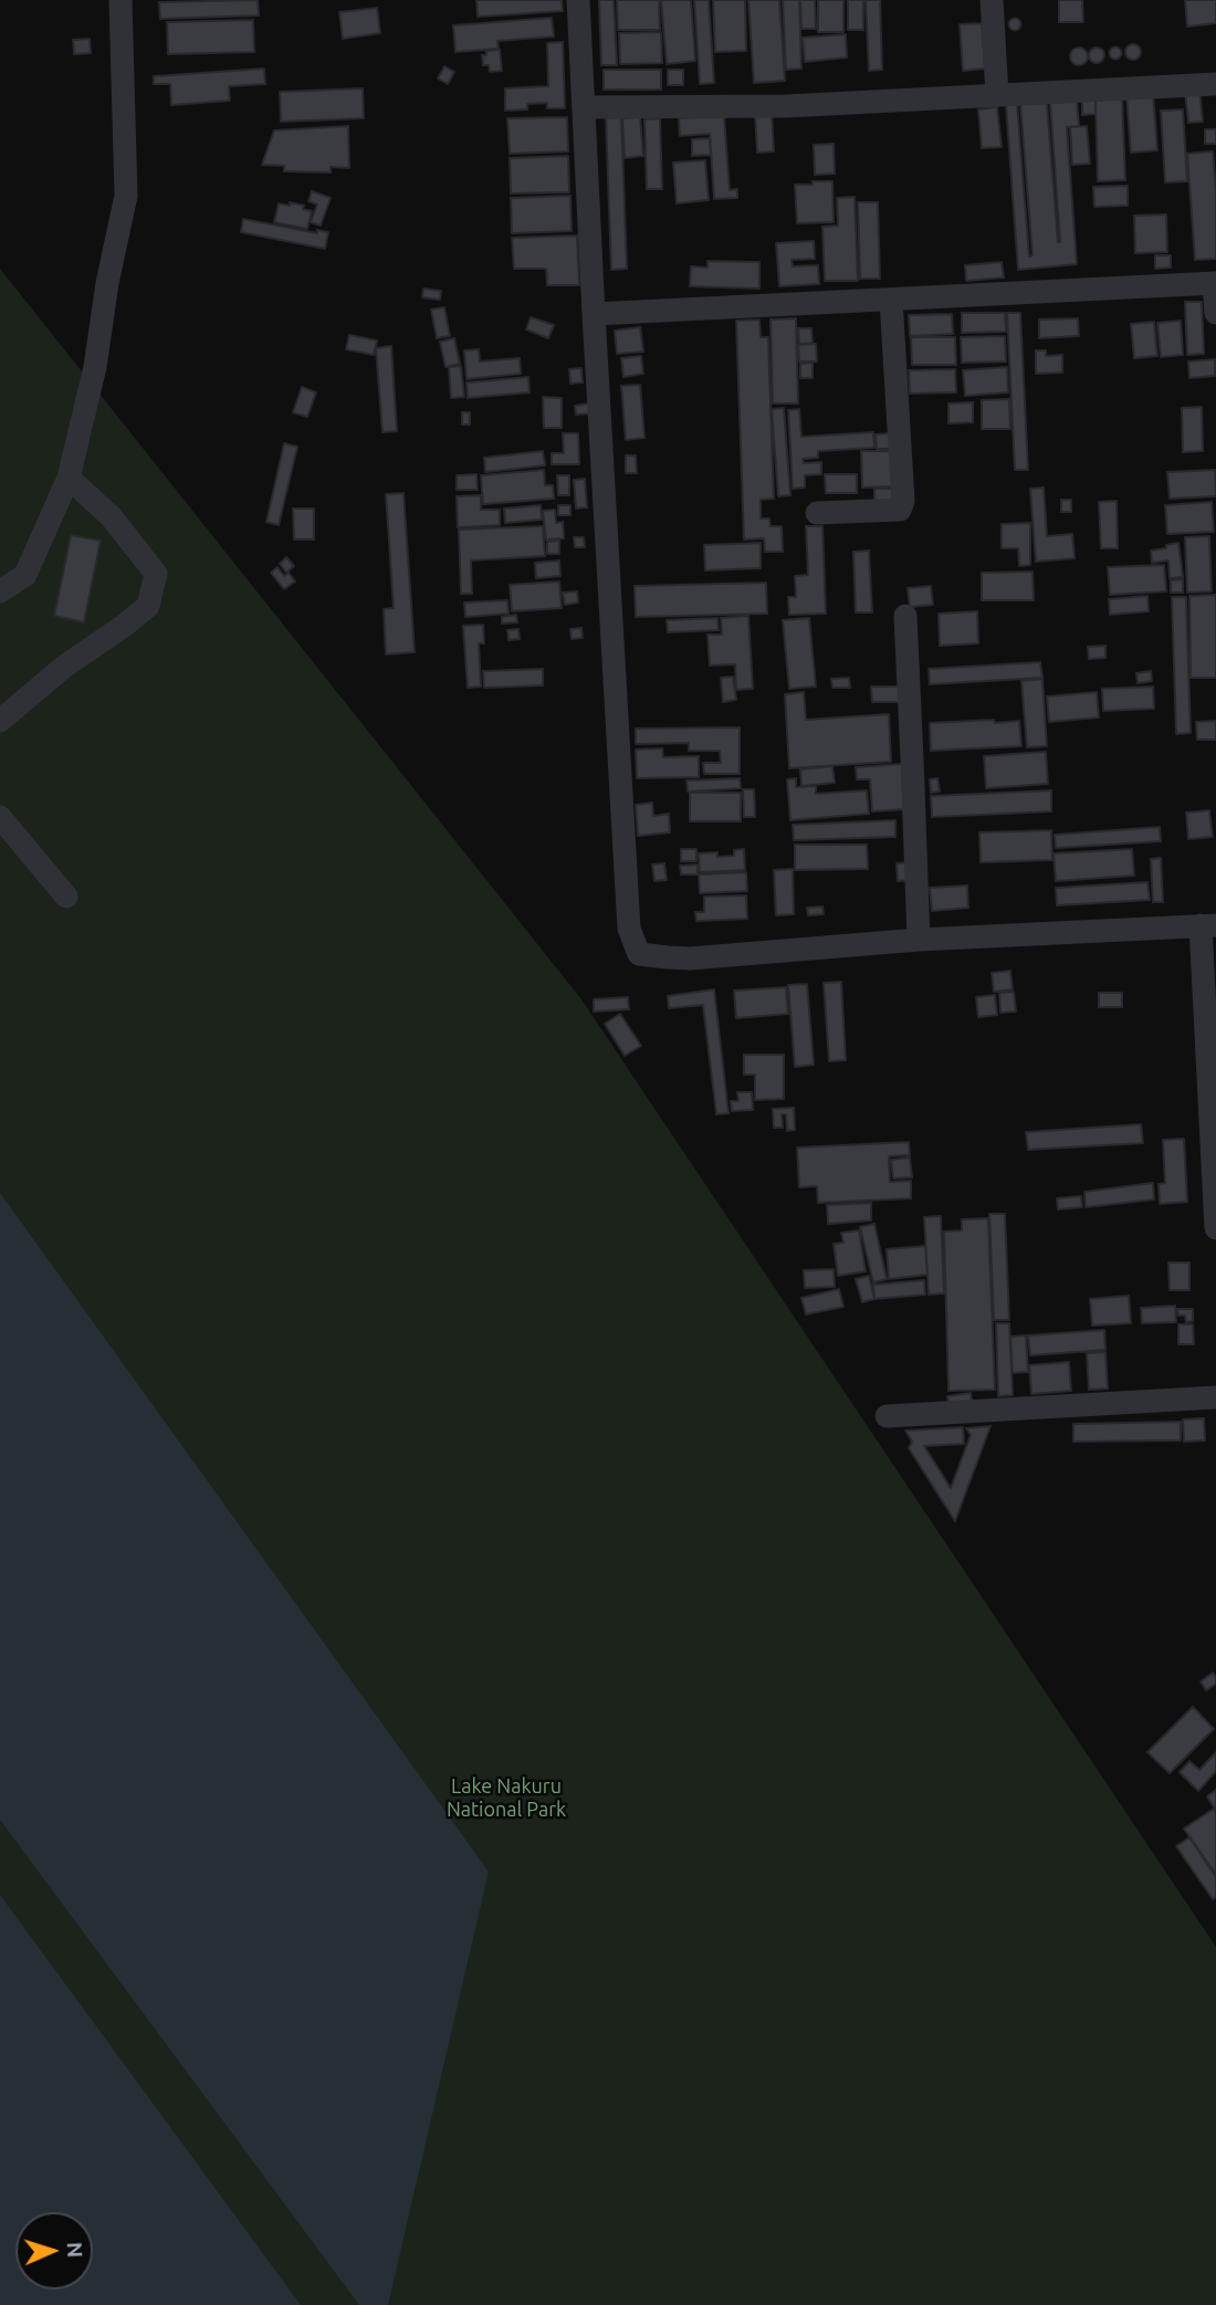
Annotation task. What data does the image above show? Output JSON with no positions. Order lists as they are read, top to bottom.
{
  "parks": ["Lake Nakuru National Park"],
  "north": "right"
}
